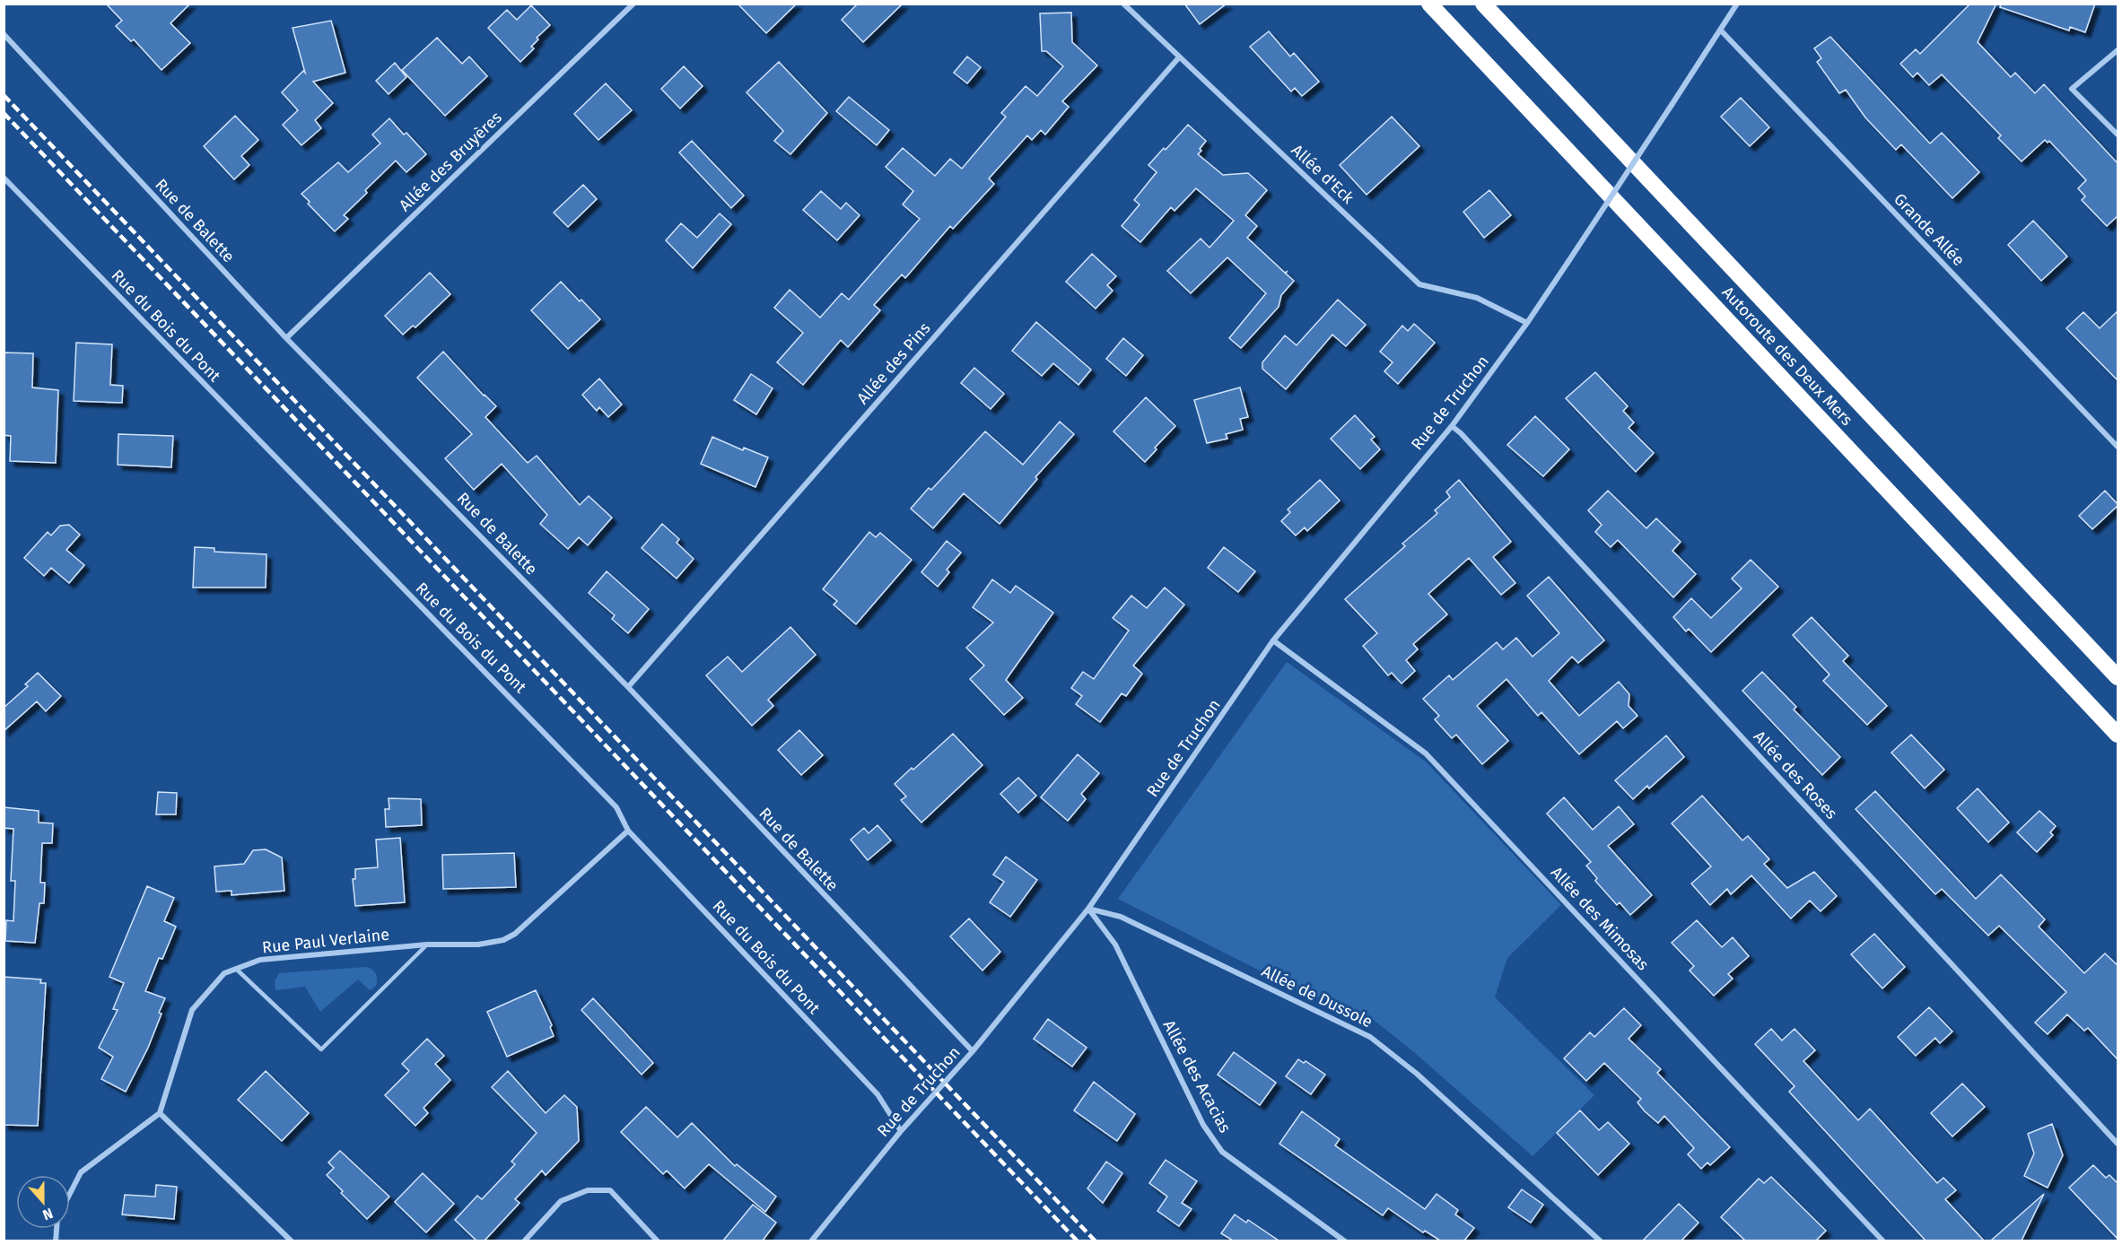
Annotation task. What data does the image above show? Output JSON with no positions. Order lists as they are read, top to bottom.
{
  "streets": {
    "highway": ["Autoroute des Deux Mers"],
    "street": [
      "Allée des Bruyères",
      "Allée d'Eck",
      "Rue de Balette",
      "Grande Allée",
      "Rue du Bois du Pont",
      "Allée des Pins",
      "Rue de Truchon",
      "Allée des Roses",
      "Allée des Mimosas",
      "Rue Paul Verlaine",
      "Allée de Dussole",
      "Allée des Acacias"
    ]
  },
  "crossings": [
    ["Allée des Bruyères", "Rue de Balette"],
    ["Allée d'Eck", "Allée des Pins"],
    ["Allée d'Eck", "Rue de Truchon"],
    ["Rue de Balette", "Allée des Pins"],
    ["Rue de Balette", "Rue de Truchon"],
    ["Grande Allée", "Rue de Truchon"],
    ["Rue du Bois du Pont", "Rue de Truchon"],
    ["Rue du Bois du Pont", "Rue Paul Verlaine"],
    ["Rue de Truchon", "Allée des Roses"],
    ["Rue de Truchon", "Allée des Mimosas"],
    ["Rue de Truchon", "Allée de Dussole"],
    ["Rue de Truchon", "Allée des Acacias"],
    ["Allée de Dussole", "Allée des Acacias"]
  ],
  "north": "bottom"
}
